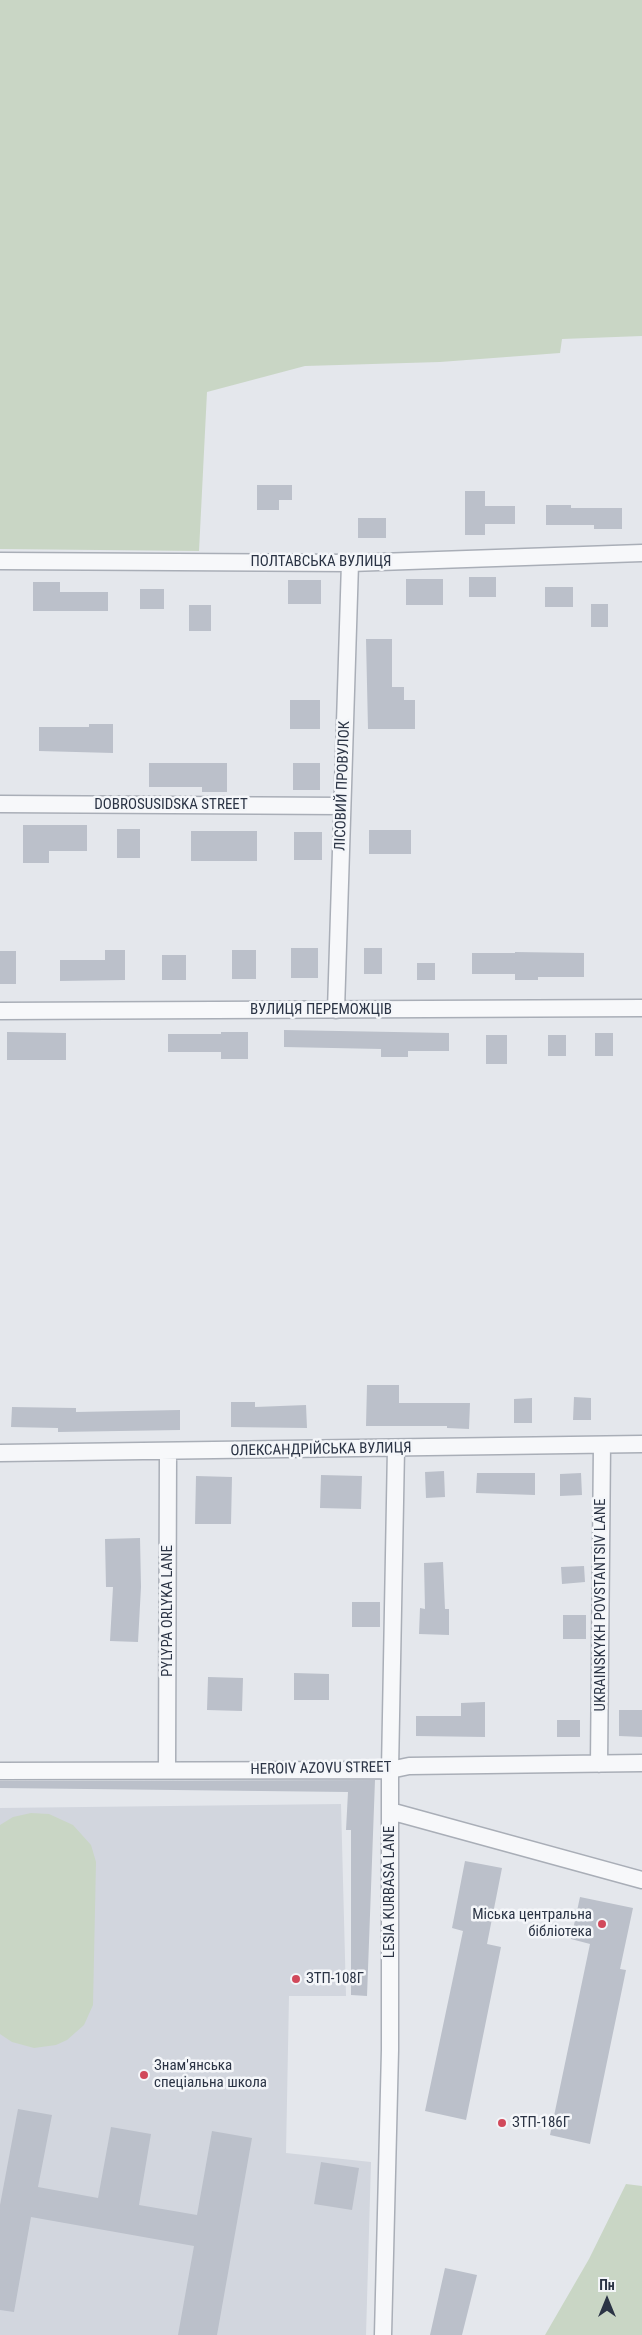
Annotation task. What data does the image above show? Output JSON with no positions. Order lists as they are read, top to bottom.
{
  "streets": {
    "street": [
      "ПОЛТАВСЬКА ВУЛИЦЯ",
      "ЛІСОВИЙ ПРОВУЛОК",
      "DOBROSUSIDSKA STREET",
      "ВУЛИЦЯ ПЕРЕМОЖЦІВ",
      "ОЛЕКСАНДРІЙСЬКА ВУЛИЦЯ",
      "UKRAINSKYKH POVSTANTSIV LANE",
      "PYLYPA ORLYKA LANE",
      "HEROIV AZOVU STREET",
      "LESIA KURBASA LANE"
    ]
  },
  "crossings": [
    ["ПОЛТАВСЬКА ВУЛИЦЯ", "ЛІСОВИЙ ПРОВУЛОК"],
    ["ЛІСОВИЙ ПРОВУЛОК", "DOBROSUSIDSKA STREET"],
    ["ЛІСОВИЙ ПРОВУЛОК", "ВУЛИЦЯ ПЕРЕМОЖЦІВ"],
    ["ОЛЕКСАНДРІЙСЬКА ВУЛИЦЯ", "UKRAINSKYKH POVSTANTSIV LANE"],
    ["ОЛЕКСАНДРІЙСЬКА ВУЛИЦЯ", "PYLYPA ORLYKA LANE"],
    ["ОЛЕКСАНДРІЙСЬКА ВУЛИЦЯ", "LESIA KURBASA LANE"],
    ["UKRAINSKYKH POVSTANTSIV LANE", "HEROIV AZOVU STREET"],
    ["PYLYPA ORLYKA LANE", "HEROIV AZOVU STREET"],
    ["HEROIV AZOVU STREET", "LESIA KURBASA LANE"]
  ],
  "places": [
    "Міська центральна бібліотека",
    "ЗТП-108Г",
    "Знам'янська спеціальна школа",
    "ЗТП-186Г"
  ],
  "north": "top"
}
